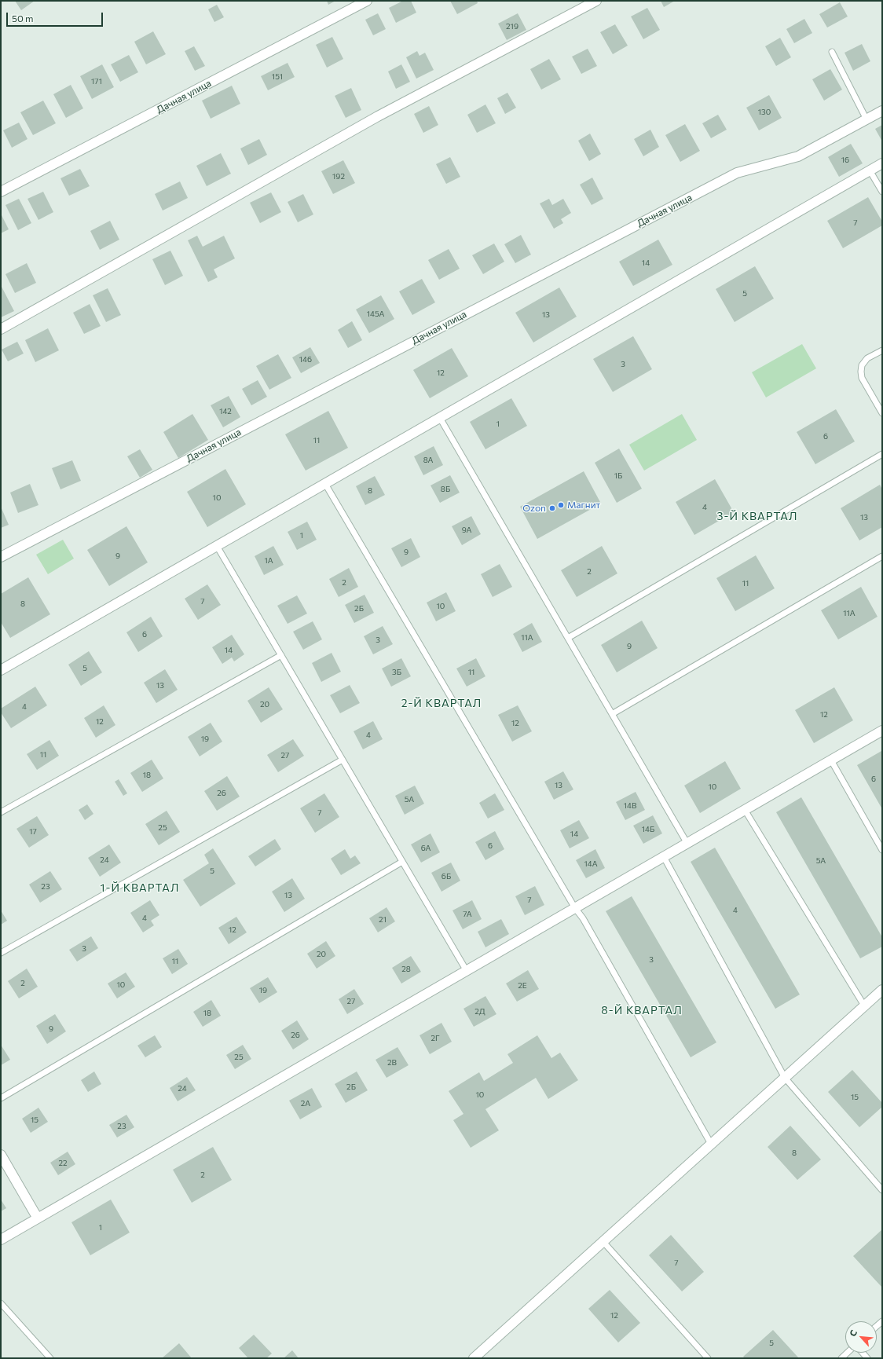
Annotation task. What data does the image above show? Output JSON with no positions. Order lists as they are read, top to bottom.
{
  "streets": {
    "street": ["Дачная улица"]
  },
  "districts": [
    "3-Й КВАРТАЛ",
    "2-Й КВАРТАЛ",
    "1-Й КВАРТАЛ",
    "8-Й КВАРТАЛ"
  ],
  "places": ["Магнит", "Ozon"],
  "house_numbers": [
    "219",
    "151",
    "171",
    "130",
    "16",
    "192",
    "7",
    "14",
    "5",
    "145А",
    "13",
    "146",
    "3",
    "12",
    "142",
    "1",
    "6",
    "11",
    "8А",
    "1Б",
    "8Б",
    "8",
    "10",
    "4",
    "13",
    "9А",
    "1",
    "9",
    "9",
    "1А",
    "2",
    "2",
    "11",
    "7",
    "8",
    "10",
    "2Б",
    "11А",
    "6",
    "11А",
    "3",
    "9",
    "14",
    "5",
    "3Б",
    "11",
    "13",
    "20",
    "4",
    "12",
    "12",
    "12",
    "4",
    "19",
    "11",
    "27",
    "18",
    "6",
    "13",
    "10",
    "26",
    "5А",
    "14В",
    "7",
    "25",
    "14Б",
    "17",
    "14",
    "6",
    "6А",
    "24",
    "5А",
    "14А",
    "5",
    "6Б",
    "23",
    "13",
    "7",
    "4",
    "7А",
    "4",
    "21",
    "12",
    "3",
    "20",
    "3",
    "11",
    "28",
    "2",
    "10",
    "2Е",
    "19",
    "27",
    "2Д",
    "18",
    "9",
    "26",
    "2Г",
    "25",
    "2В",
    "2Б",
    "24",
    "10",
    "15",
    "2А",
    "15",
    "23",
    "8",
    "22",
    "2",
    "1",
    "7",
    "12",
    "5"
  ],
  "scale_bar": "50 m",
  "north": "top left"
}
